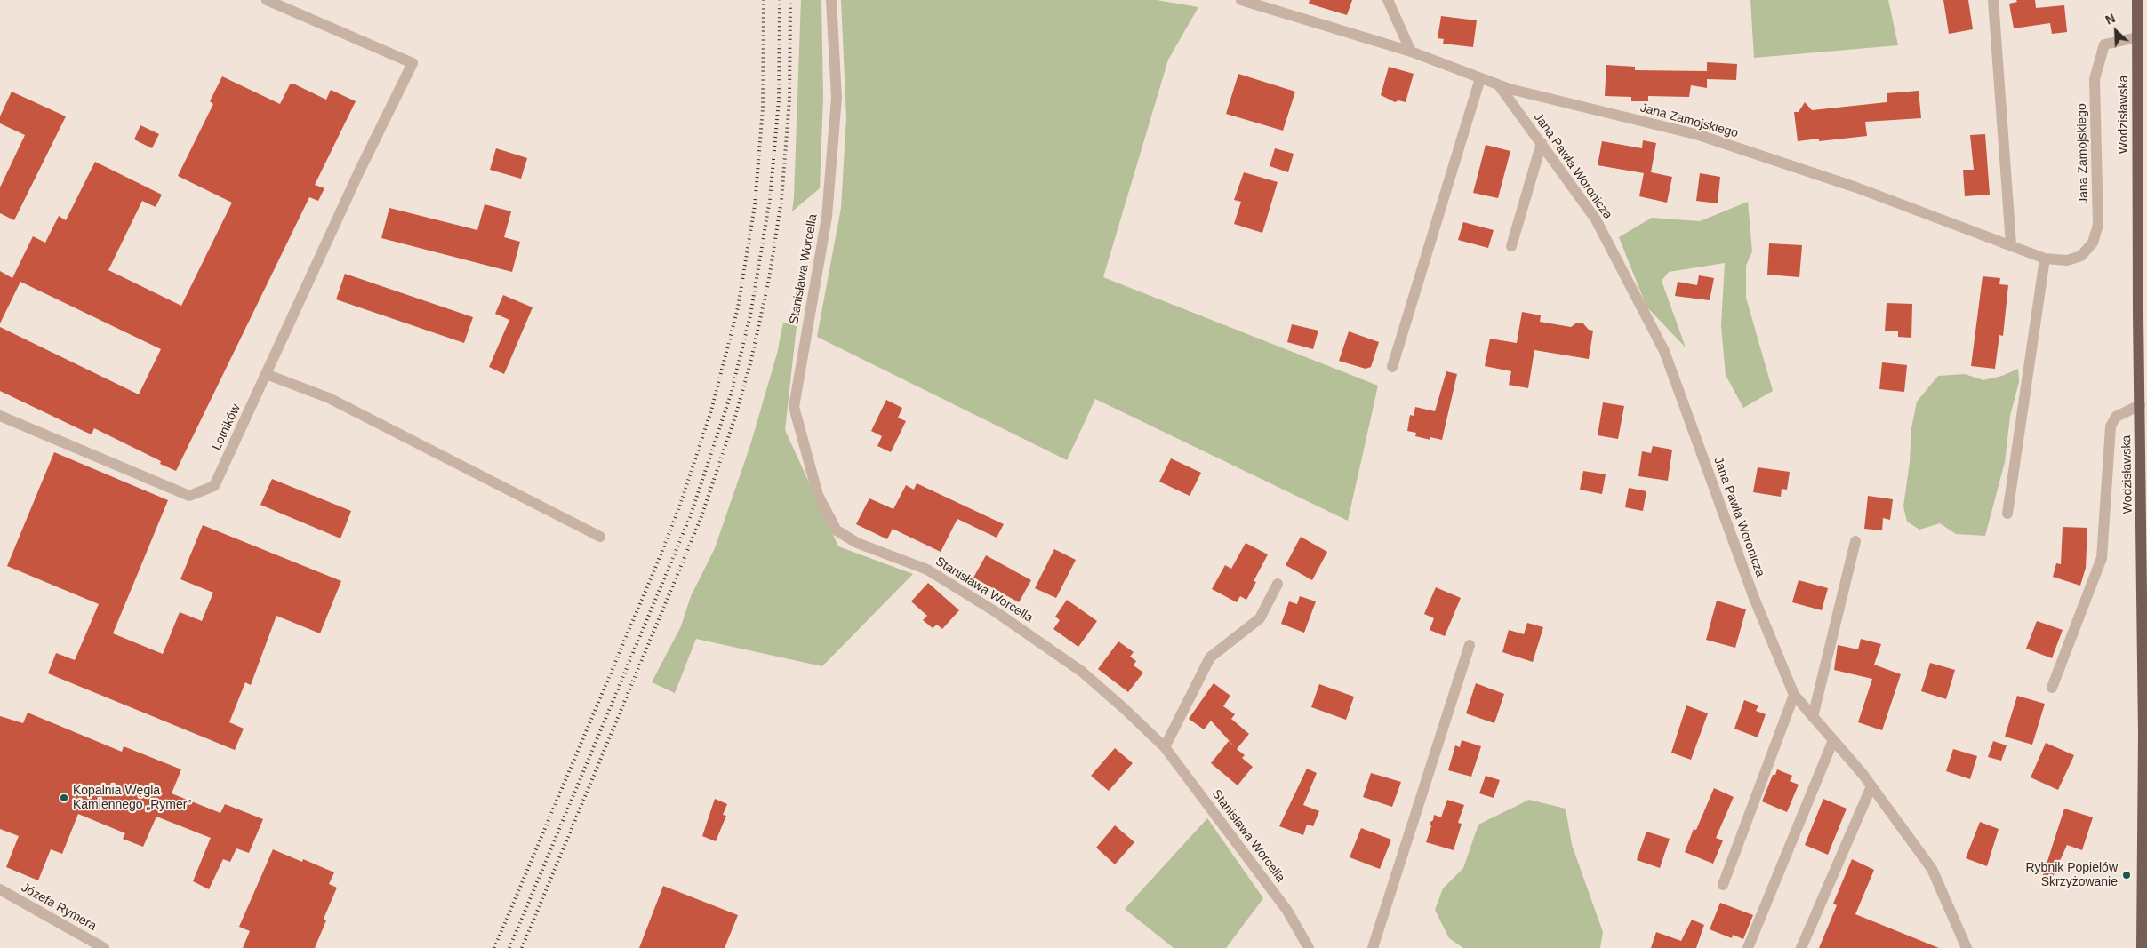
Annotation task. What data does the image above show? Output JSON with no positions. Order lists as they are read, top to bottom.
{
  "streets": {
    "main road": ["Wodzisławska"],
    "street": [
      "Jana Zamojskiego",
      "Jana Pawła Woronicza",
      "Stanisława Worcella",
      "Lotników",
      "Józefa Rymera"
    ]
  },
  "crossings": [
    ["Wodzisławska", "Jana Zamojskiego"],
    ["Jana Zamojskiego", "Jana Pawła Woronicza"]
  ],
  "places": ["Kopalnia Węgla Kamiennego „Rymer”", "Rybnik Popielów Skrzyżowanie"],
  "north": "top left"
}
